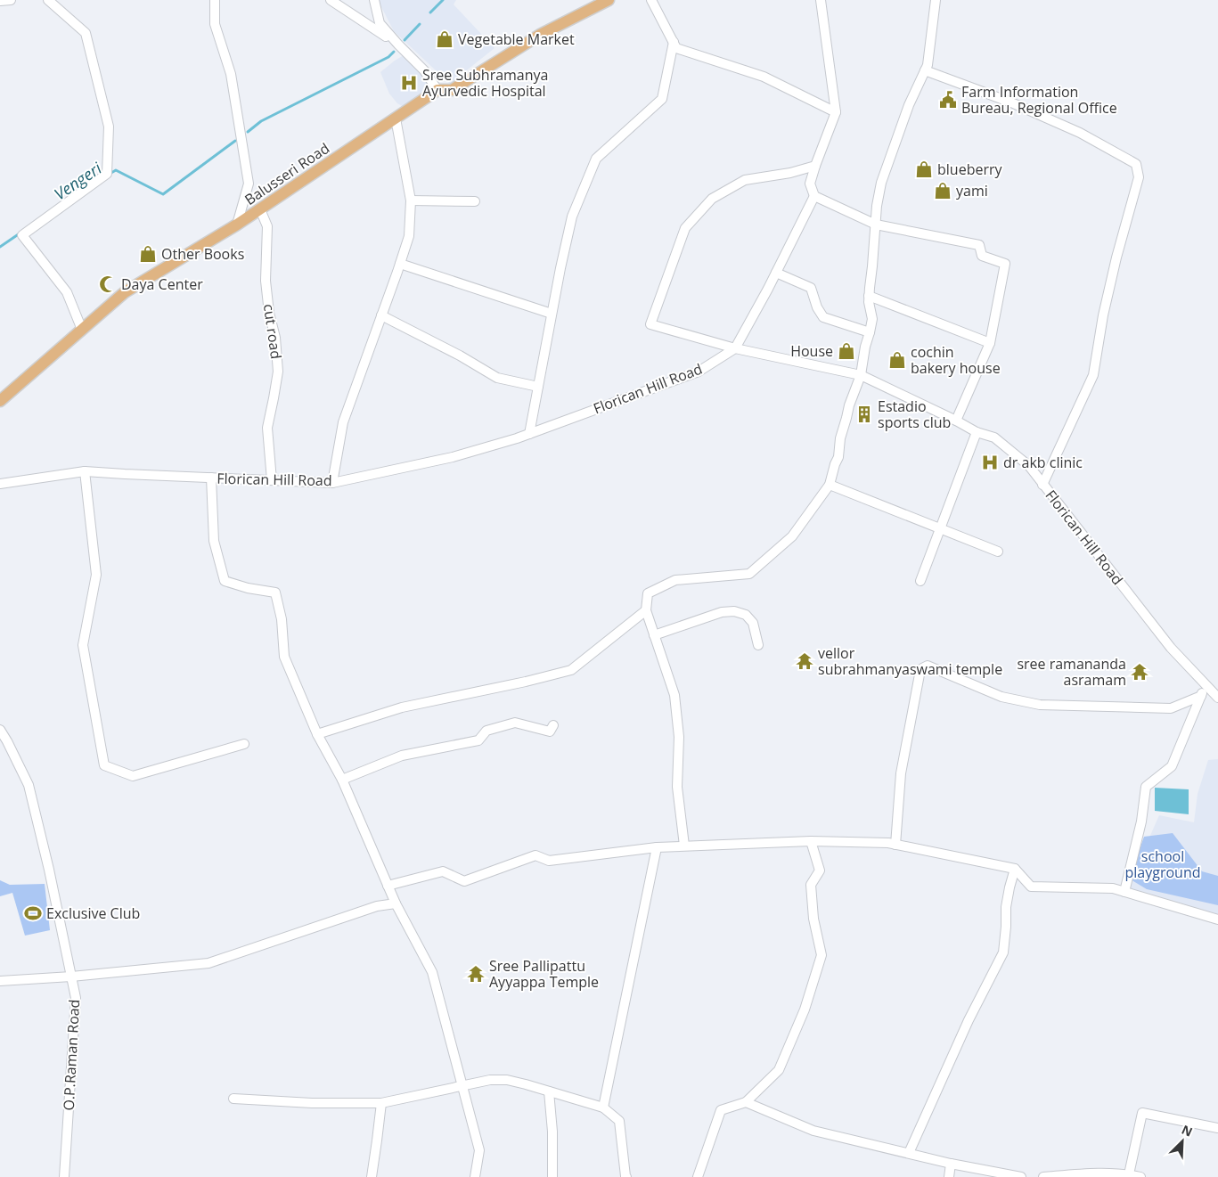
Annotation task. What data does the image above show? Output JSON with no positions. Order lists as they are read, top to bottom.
{
  "streets": {
    "main road": ["Balusseri Road"],
    "street": ["cut road", "Florican Hill Road", "O.P.Raman Road"]
  },
  "crossings": [
    ["Balusseri Road", "cut road"],
    ["cut road", "Florican Hill Road"]
  ],
  "water": ["Vengeri"],
  "parks": ["school playground"],
  "places": {
    "shop": [
      "Vegetable Market",
      "blueberry",
      "yami",
      "Other Books",
      "House",
      "cochin bakery house"
    ],
    "hospital": ["Sree Subhramanya Ayurvedic Hospital", "dr akb clinic"],
    "public building": ["Farm Information Bureau, Regional Office"],
    "mosque": ["Daya Center"],
    "building": ["Estadio sports club"],
    "temple": ["vellor subrahmanyaswami temple", "sree ramananda asramam", "Sree Pallipattu Ayyappa Temple"],
    "sports": ["Exclusive Club"]
  },
  "north": "top right"
}
